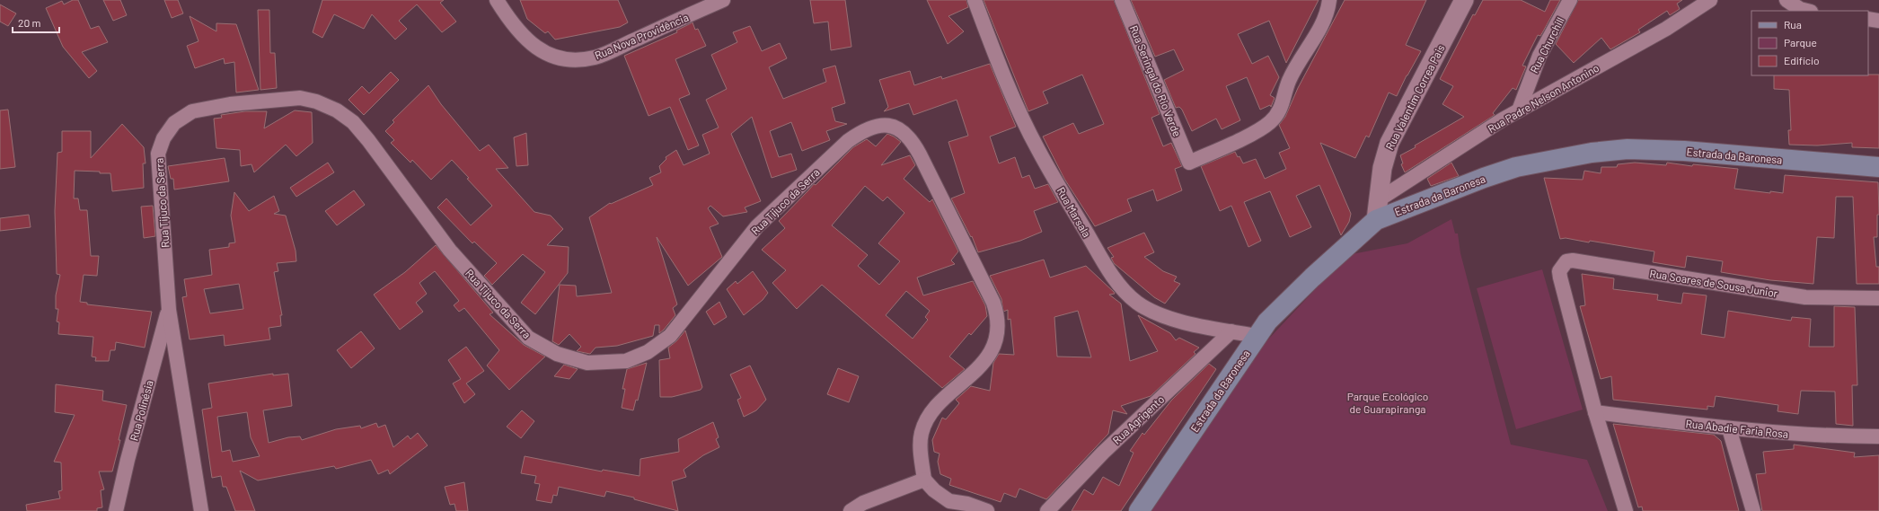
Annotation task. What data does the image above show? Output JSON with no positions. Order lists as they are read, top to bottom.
{
  "streets": {
    "main road": ["Estrada da Baronesa"],
    "street": [
      "Rua Nova Providência",
      "Rua Churchill",
      "Rua Seringal do Rio Verde",
      "Rua Valentim Correa Pais",
      "Rua Padre Nelson Antonino",
      "Rua Tijuco da Serra",
      "Rua Marsala",
      "Rua Soares de Sousa Junior",
      "Rua Polinésia",
      "Rua Agrigento",
      "Rua Abadie Faria Rosa"
    ]
  },
  "crossings": [
    ["Rua Churchill", "Rua Padre Nelson Antonino"],
    ["Rua Valentim Correa Pais", "Rua Padre Nelson Antonino"],
    ["Rua Valentim Correa Pais", "Estrada da Baronesa"],
    ["Estrada da Baronesa", "Rua Marsala"],
    ["Rua Tijuco da Serra", "Rua Polinésia"],
    ["Rua Marsala", "Rua Agrigento"],
    ["Rua Soares de Sousa Junior", "Rua Abadie Faria Rosa"]
  ],
  "parks": ["Parque Ecológico de Guarapiranga"],
  "legend": ["Rua", "Parque", "Edifício"],
  "scale_bar": "20 m"
}
